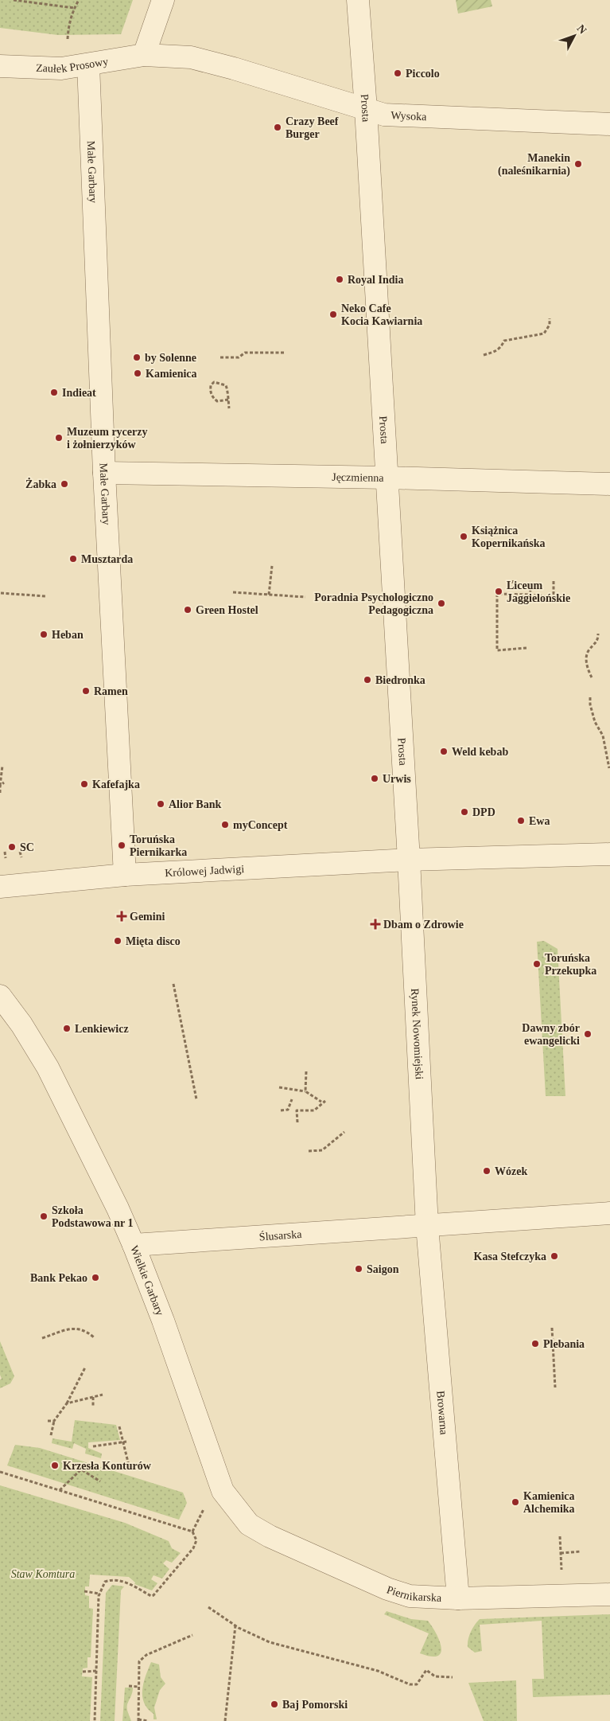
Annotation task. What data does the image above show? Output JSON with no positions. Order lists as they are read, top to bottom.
{
  "streets": {
    "street": [
      "Zaułek Prosowy",
      "Prosta",
      "Wysoka",
      "Małe Garbary",
      "Jęczmienna",
      "Królowej Jadwigi",
      "Rynek Nowomiejski",
      "Ślusarska",
      "Wielkie Garbary",
      "Browarna",
      "Piernikarska"
    ]
  },
  "crossings": [
    ["Zaułek Prosowy", "Wysoka"],
    ["Zaułek Prosowy", "Małe Garbary"],
    ["Prosta", "Wysoka"],
    ["Prosta", "Jęczmienna"],
    ["Prosta", "Królowej Jadwigi"],
    ["Prosta", "Rynek Nowomiejski"],
    ["Małe Garbary", "Jęczmienna"],
    ["Małe Garbary", "Królowej Jadwigi"],
    ["Królowej Jadwigi", "Rynek Nowomiejski"],
    ["Rynek Nowomiejski", "Ślusarska"],
    ["Rynek Nowomiejski", "Browarna"],
    ["Ślusarska", "Wielkie Garbary"],
    ["Ślusarska", "Browarna"],
    ["Wielkie Garbary", "Piernikarska"],
    ["Browarna", "Piernikarska"]
  ],
  "parks": ["Staw Komtura"],
  "places": {
    "other": [
      "Piccolo",
      "Crazy Beef Burger",
      "Manekin (naleśnikarnia)",
      "Royal India",
      "Neko Cafe Kocia Kawiarnia",
      "by Solenne",
      "Kamienica",
      "Indieat",
      "Muzeum rycerzy i żołnierzyków",
      "Żabka",
      "Książnica Kopernikańska",
      "Musztarda",
      "Liceum Jaggielońskie",
      "Poradnia Psychologiczno Pedagogiczna",
      "Green Hostel",
      "Heban",
      "Biedronka",
      "Ramen",
      "Weld kebab",
      "Urwis",
      "Kafefajka",
      "Alior Bank",
      "DPD",
      "Ewa",
      "myConcept",
      "Toruńska Piernikarka",
      "SC",
      "Mięta disco",
      "Toruńska Przekupka",
      "Lenkiewicz",
      "Dawny zbór ewangelicki",
      "Wózek",
      "Szkoła Podstawowa nr 1",
      "Kasa Stefczyka",
      "Saigon",
      "Bank Pekao",
      "Plebania",
      "Krzesła Konturów",
      "Kamienica Alchemika",
      "Baj Pomorski"
    ],
    "health": ["Gemini", "Dbam o Zdrowie"]
  },
  "north": "top right"
}
